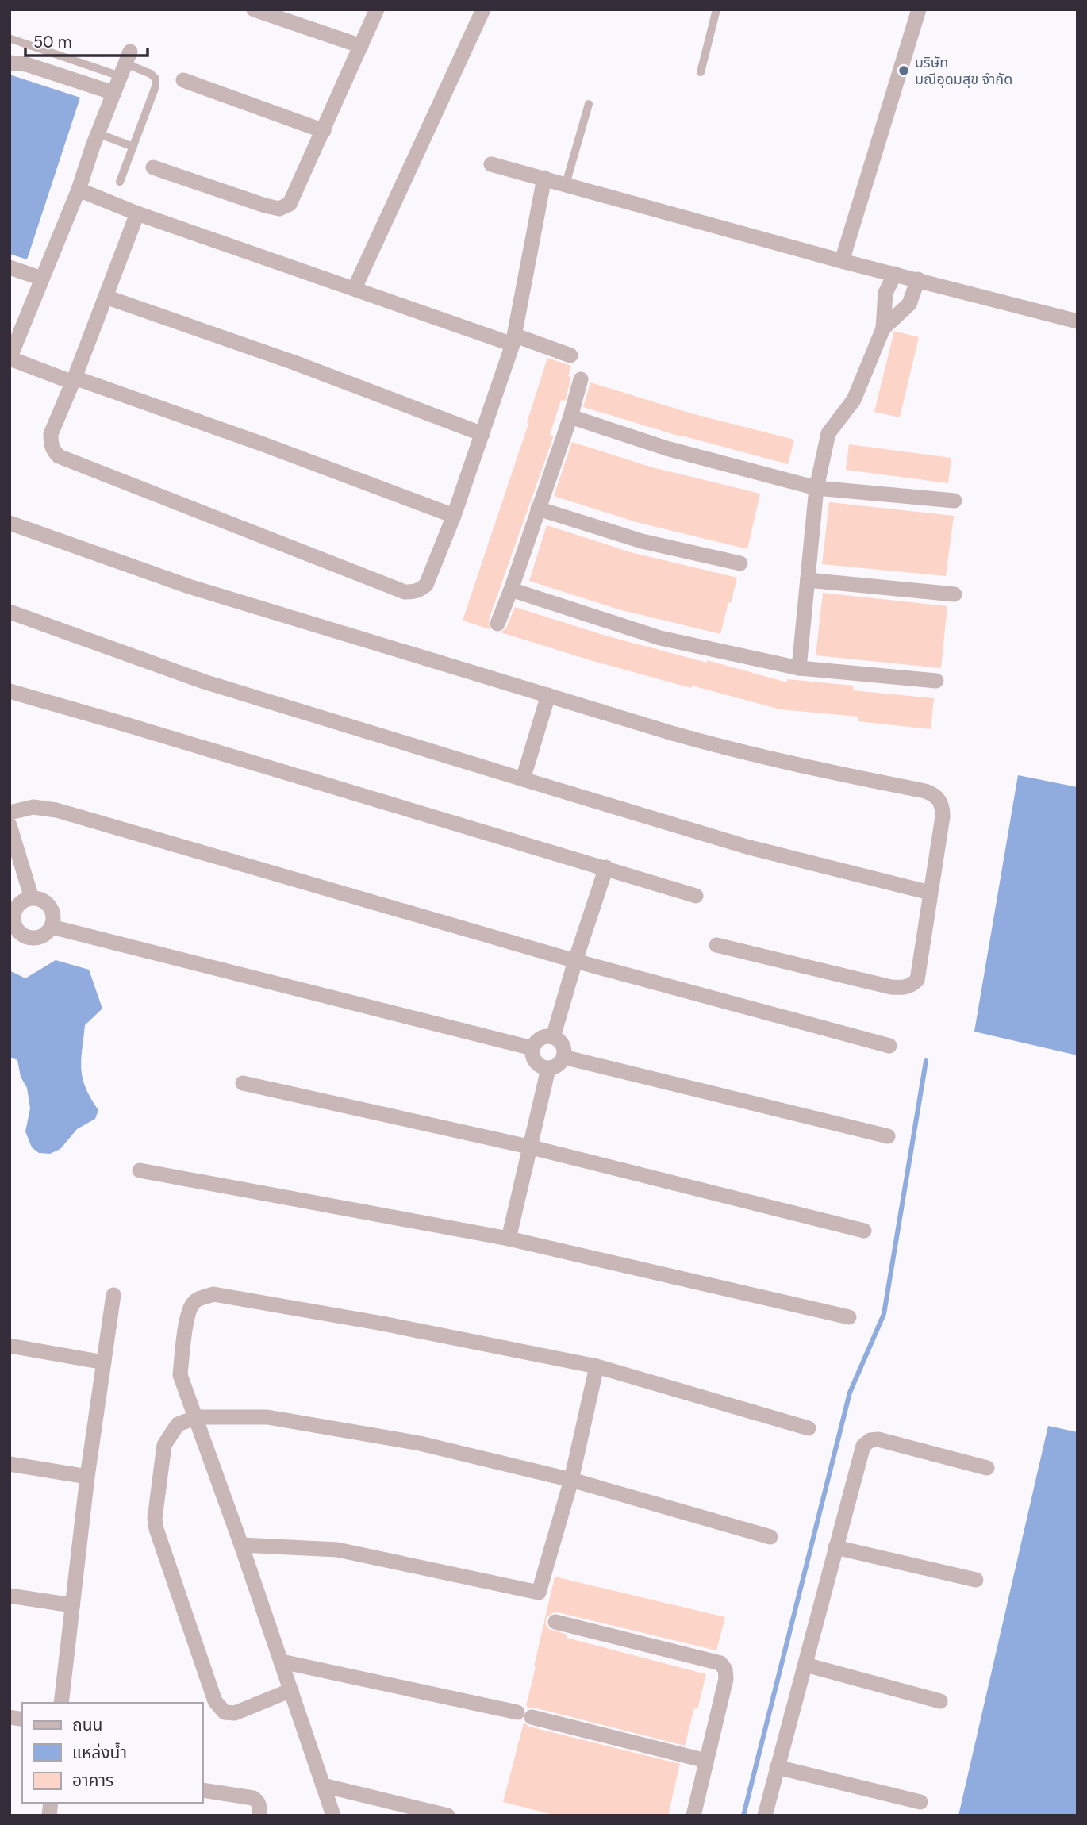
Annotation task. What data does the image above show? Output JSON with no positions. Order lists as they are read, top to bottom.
{
  "places": ["บริษัท มณีอุดมสุข จำกัด"],
  "legend": ["ถนน", "แหล่งน้ำ", "อาคาร"],
  "scale_bar": "50 m"
}
